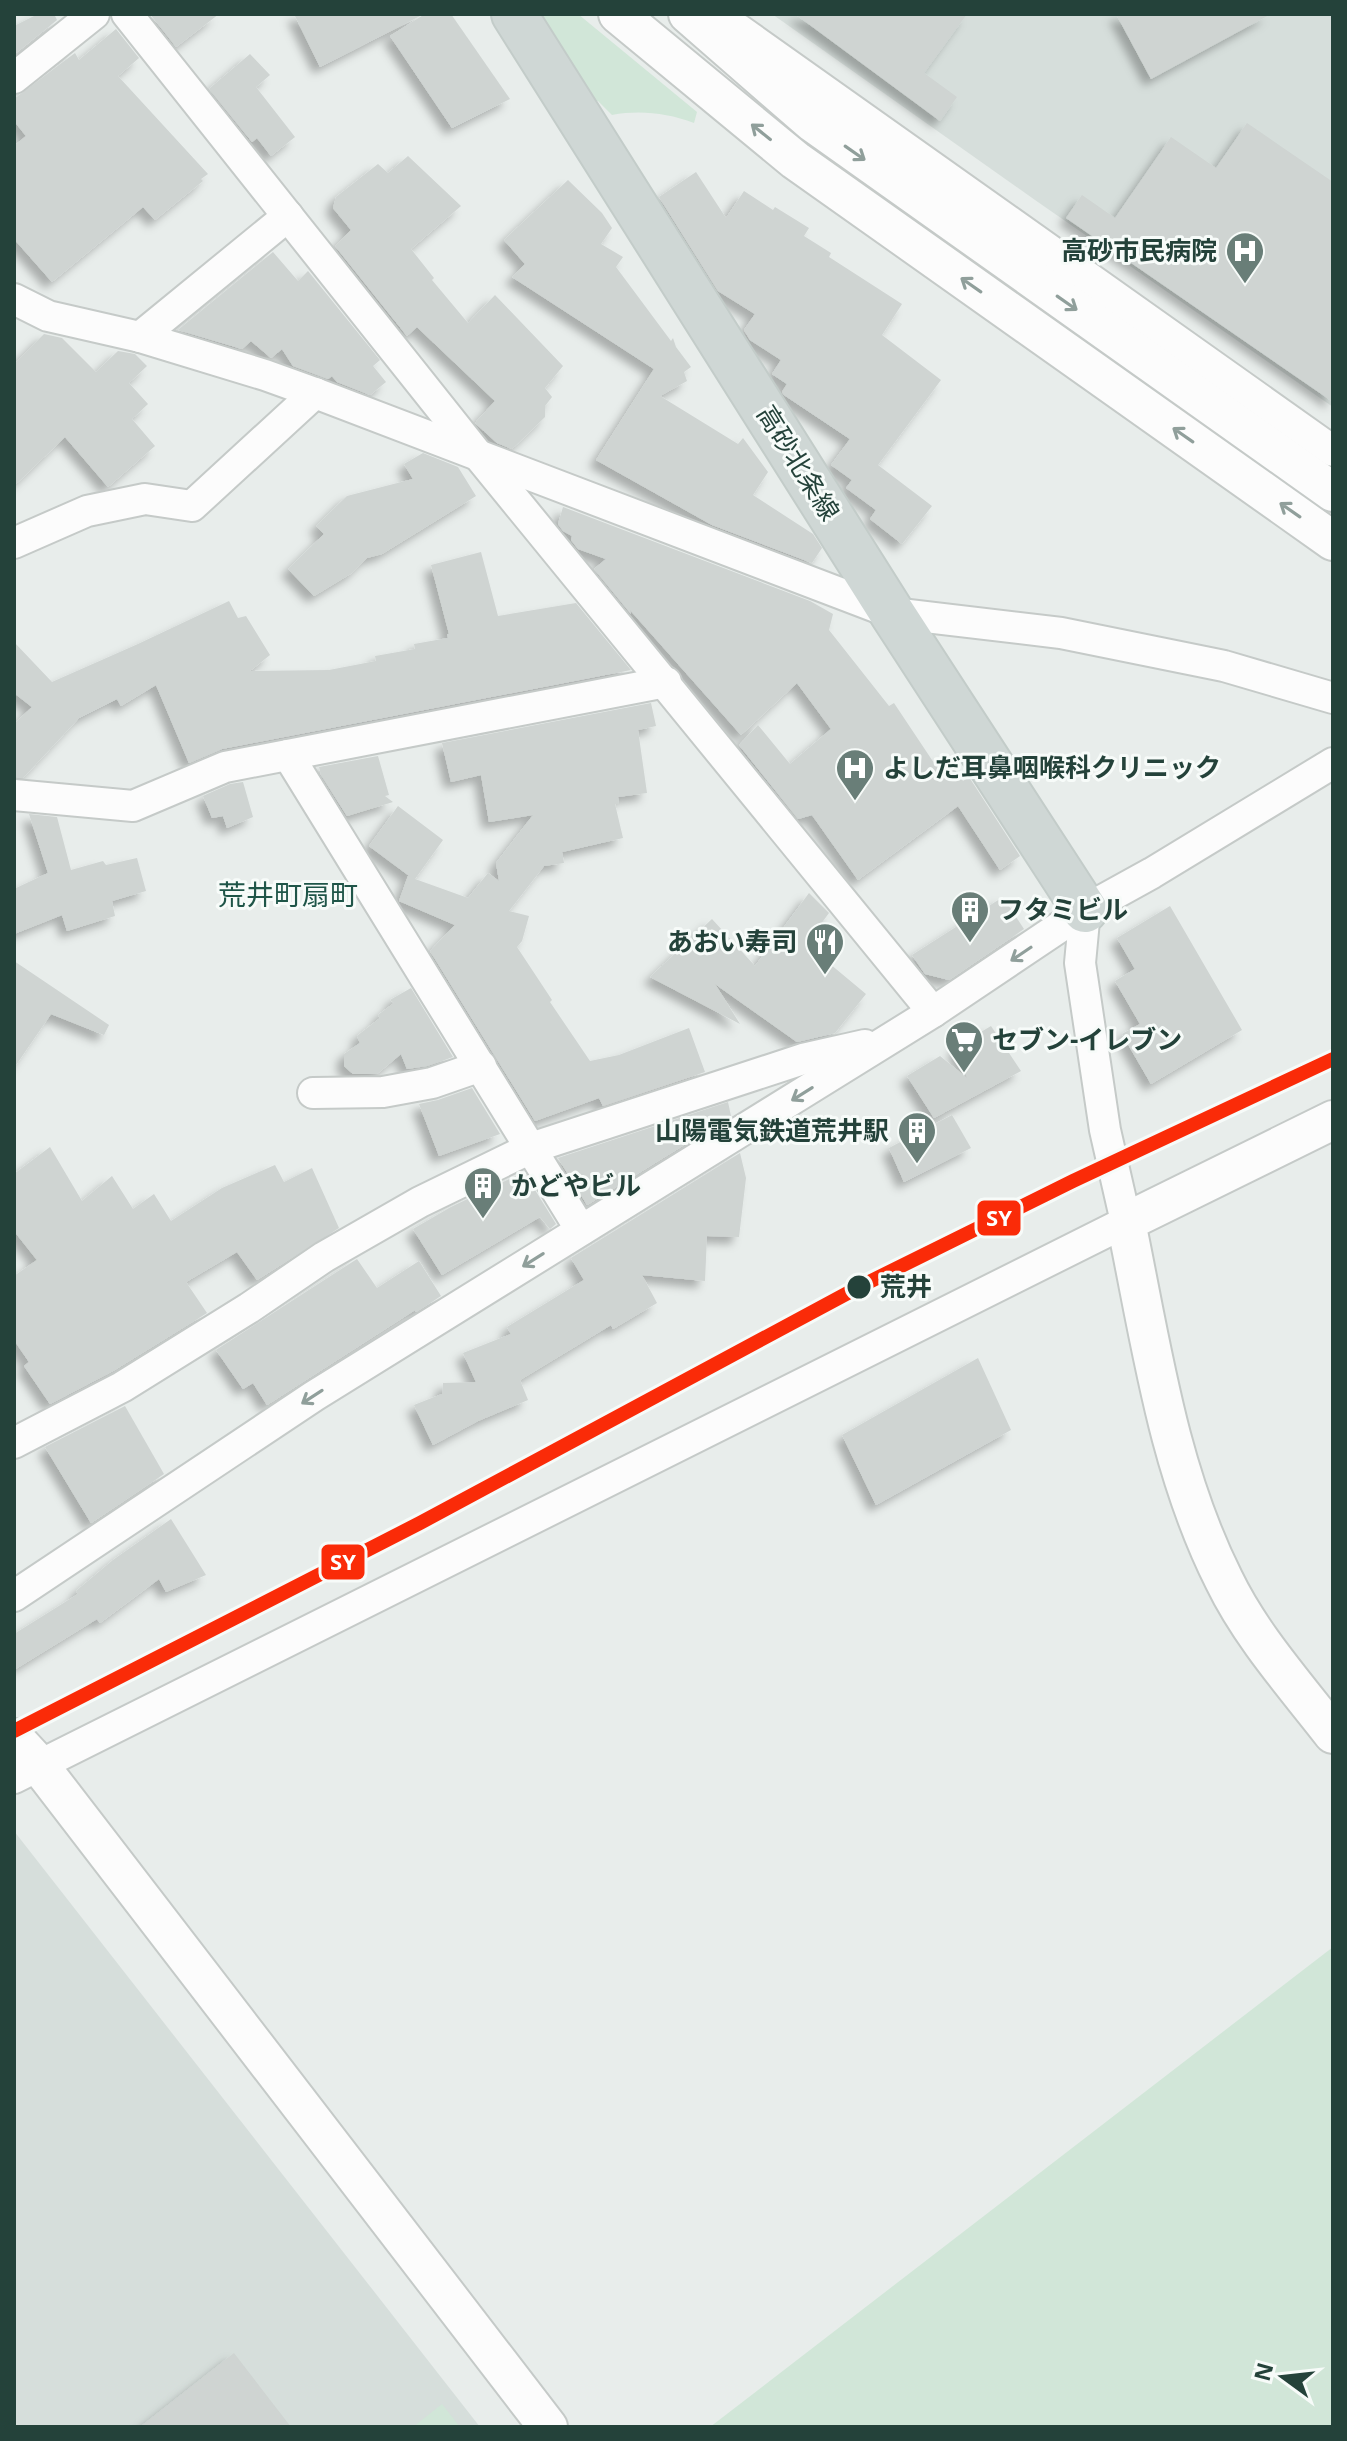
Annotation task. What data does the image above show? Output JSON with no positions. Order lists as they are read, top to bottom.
{
  "streets": {
    "main road": ["高砂北条線"]
  },
  "districts": ["荒井町扇町"],
  "places": {
    "hospital": ["高砂市民病院", "よしだ耳鼻咽喉科クリニック"],
    "building": ["フタミビル", "山陽電気鉄道荒井駅", "かどやビル"],
    "restaurant": ["あおい寿司"],
    "supermarket": ["セブン-イレブン"],
    "other": ["荒井"]
  },
  "lines": ["transit line SY"],
  "north": "left"
}
